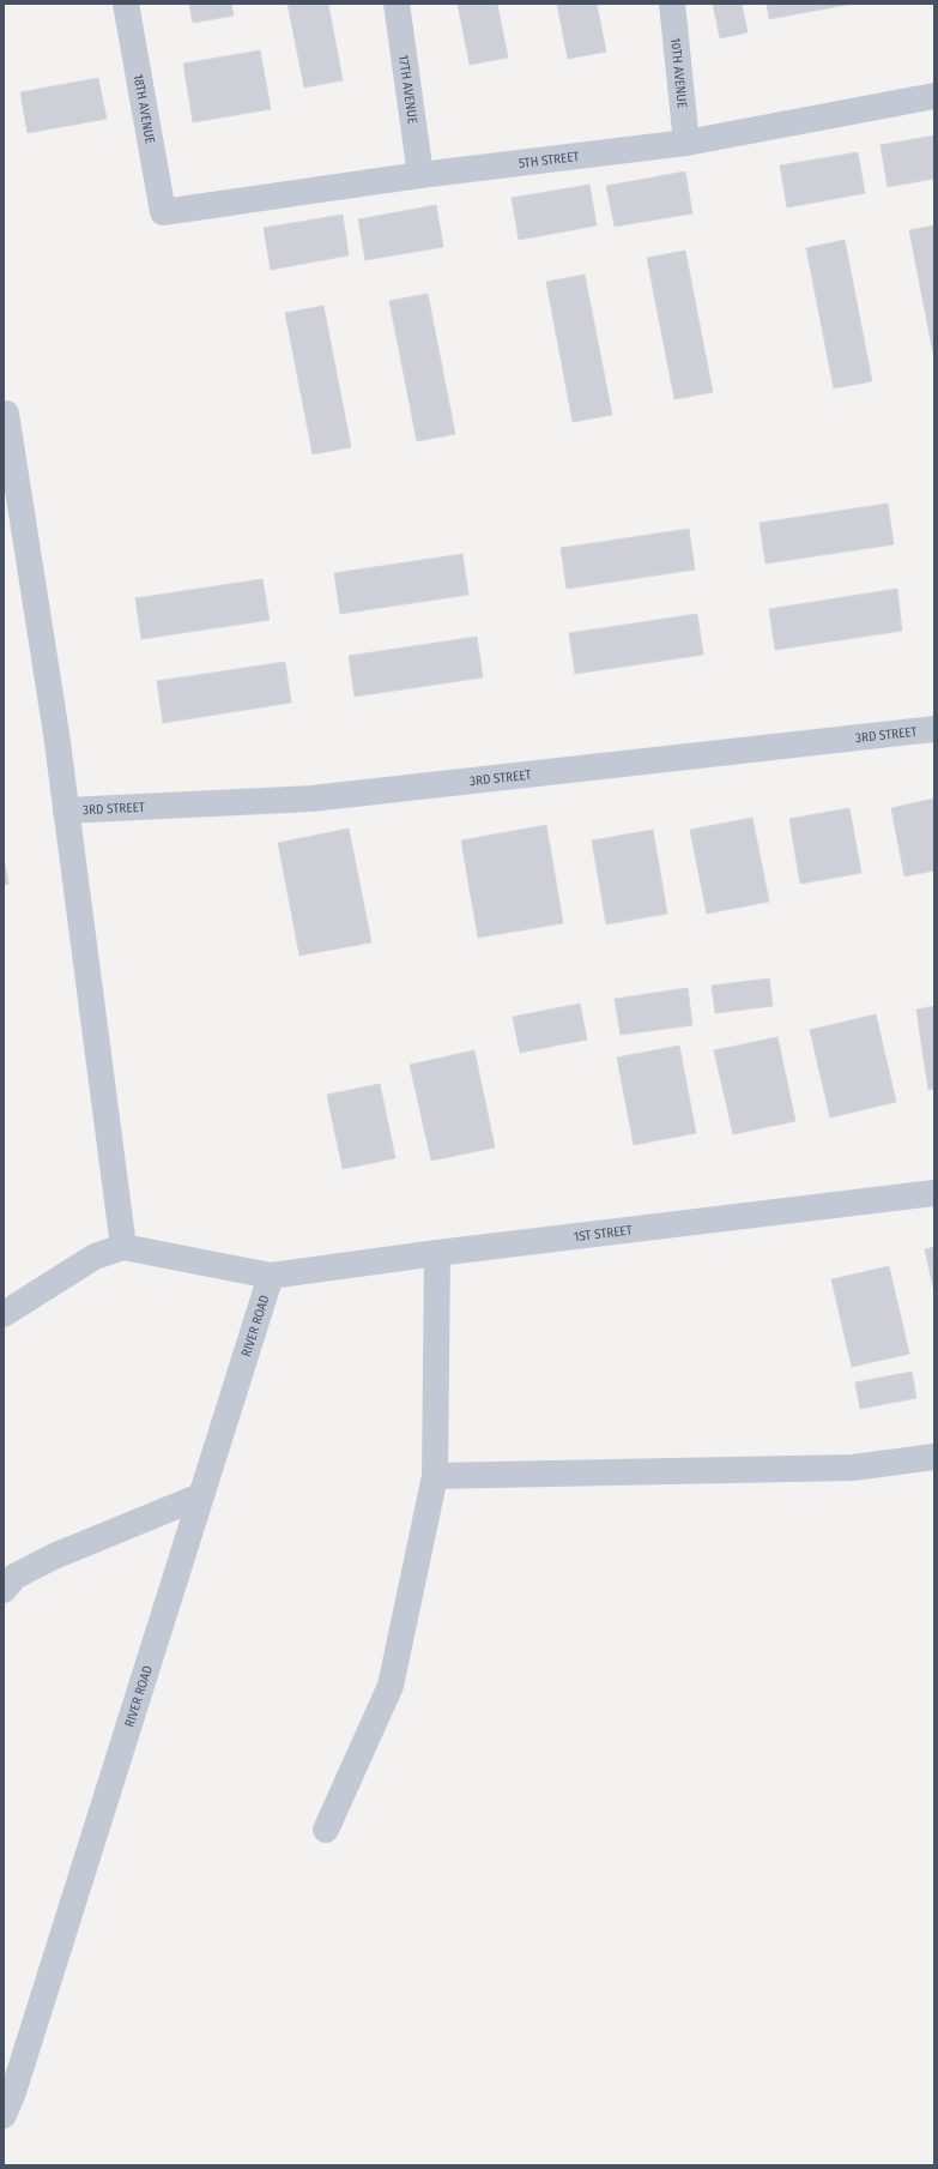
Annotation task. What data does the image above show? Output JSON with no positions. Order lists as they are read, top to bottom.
{
  "streets": {
    "street": [
      "10TH AVENUE",
      "17TH AVENUE",
      "18TH AVENUE",
      "5TH STREET",
      "3RD STREET",
      "1ST STREET",
      "RIVER ROAD"
    ]
  },
  "crossings": [
    ["10TH AVENUE", "5TH STREET"],
    ["17TH AVENUE", "5TH STREET"],
    ["18TH AVENUE", "5TH STREET"],
    ["1ST STREET", "RIVER ROAD"]
  ]
}
